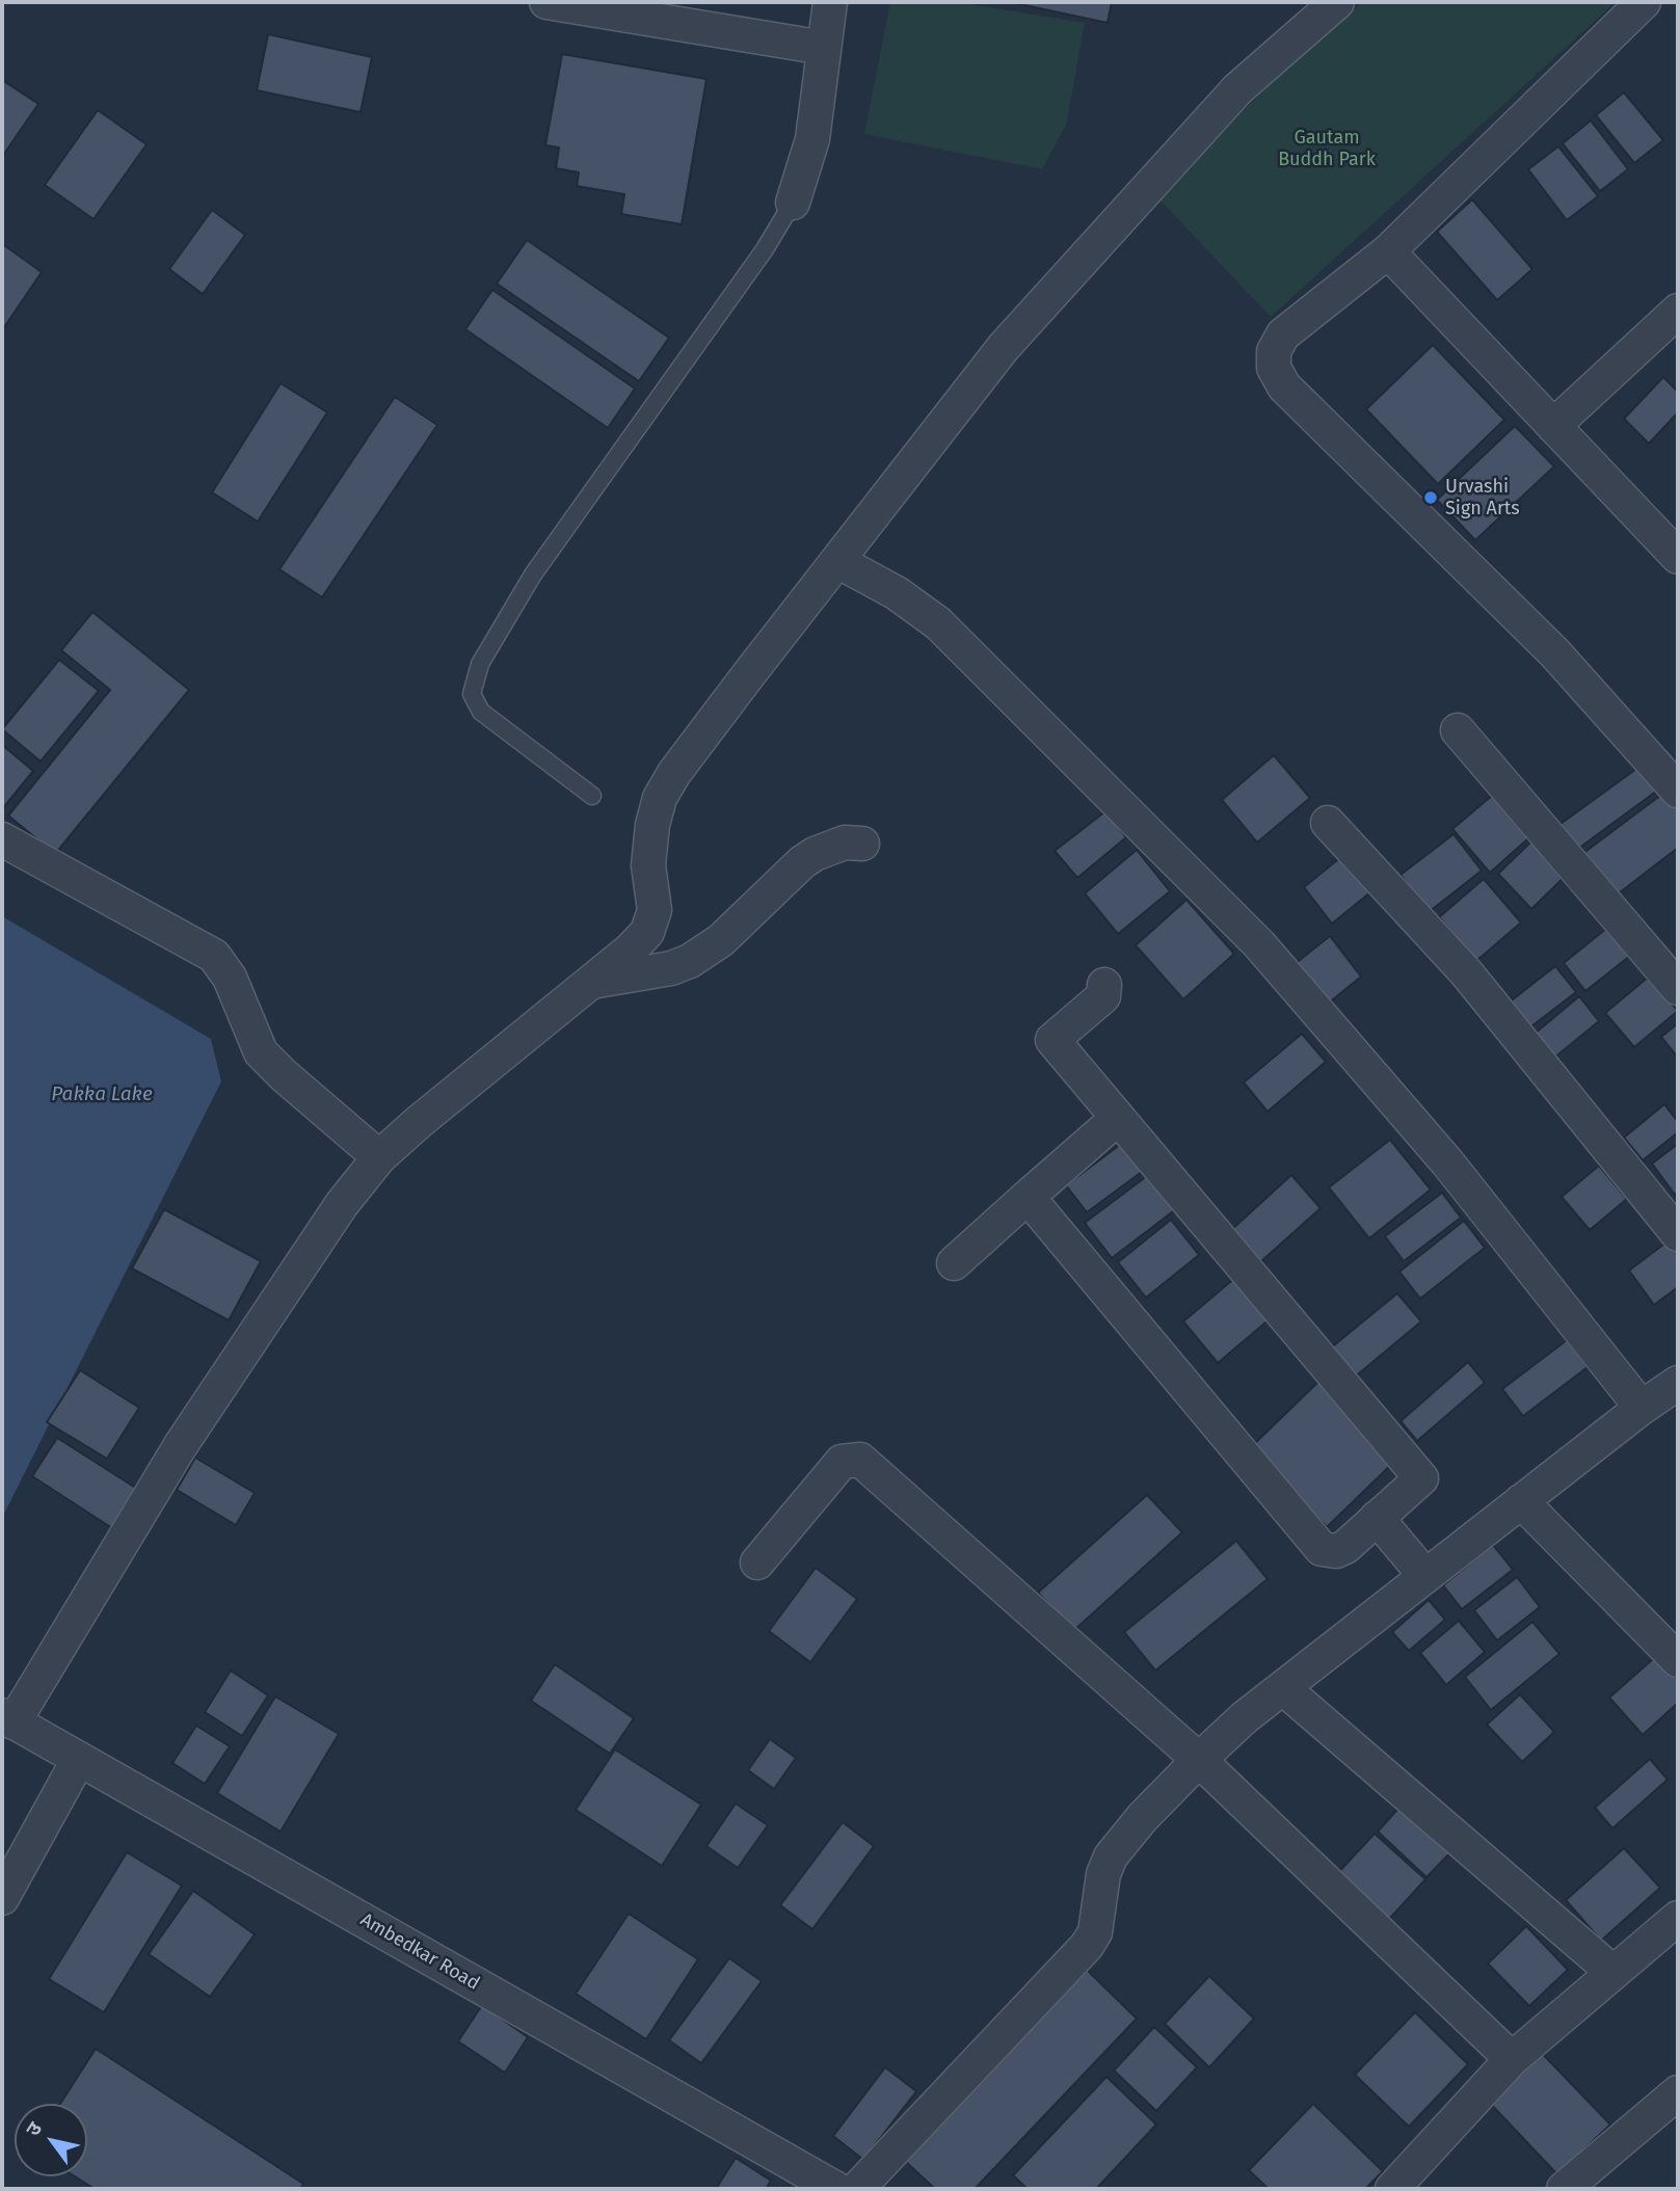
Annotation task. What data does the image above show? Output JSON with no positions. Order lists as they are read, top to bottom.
{
  "streets": {
    "street": ["Ambedkar Road"]
  },
  "water": ["Pakka Lake"],
  "parks": ["Gautam Buddh Park"],
  "places": ["Urvashi Sign Arts"],
  "north": "top left"
}
